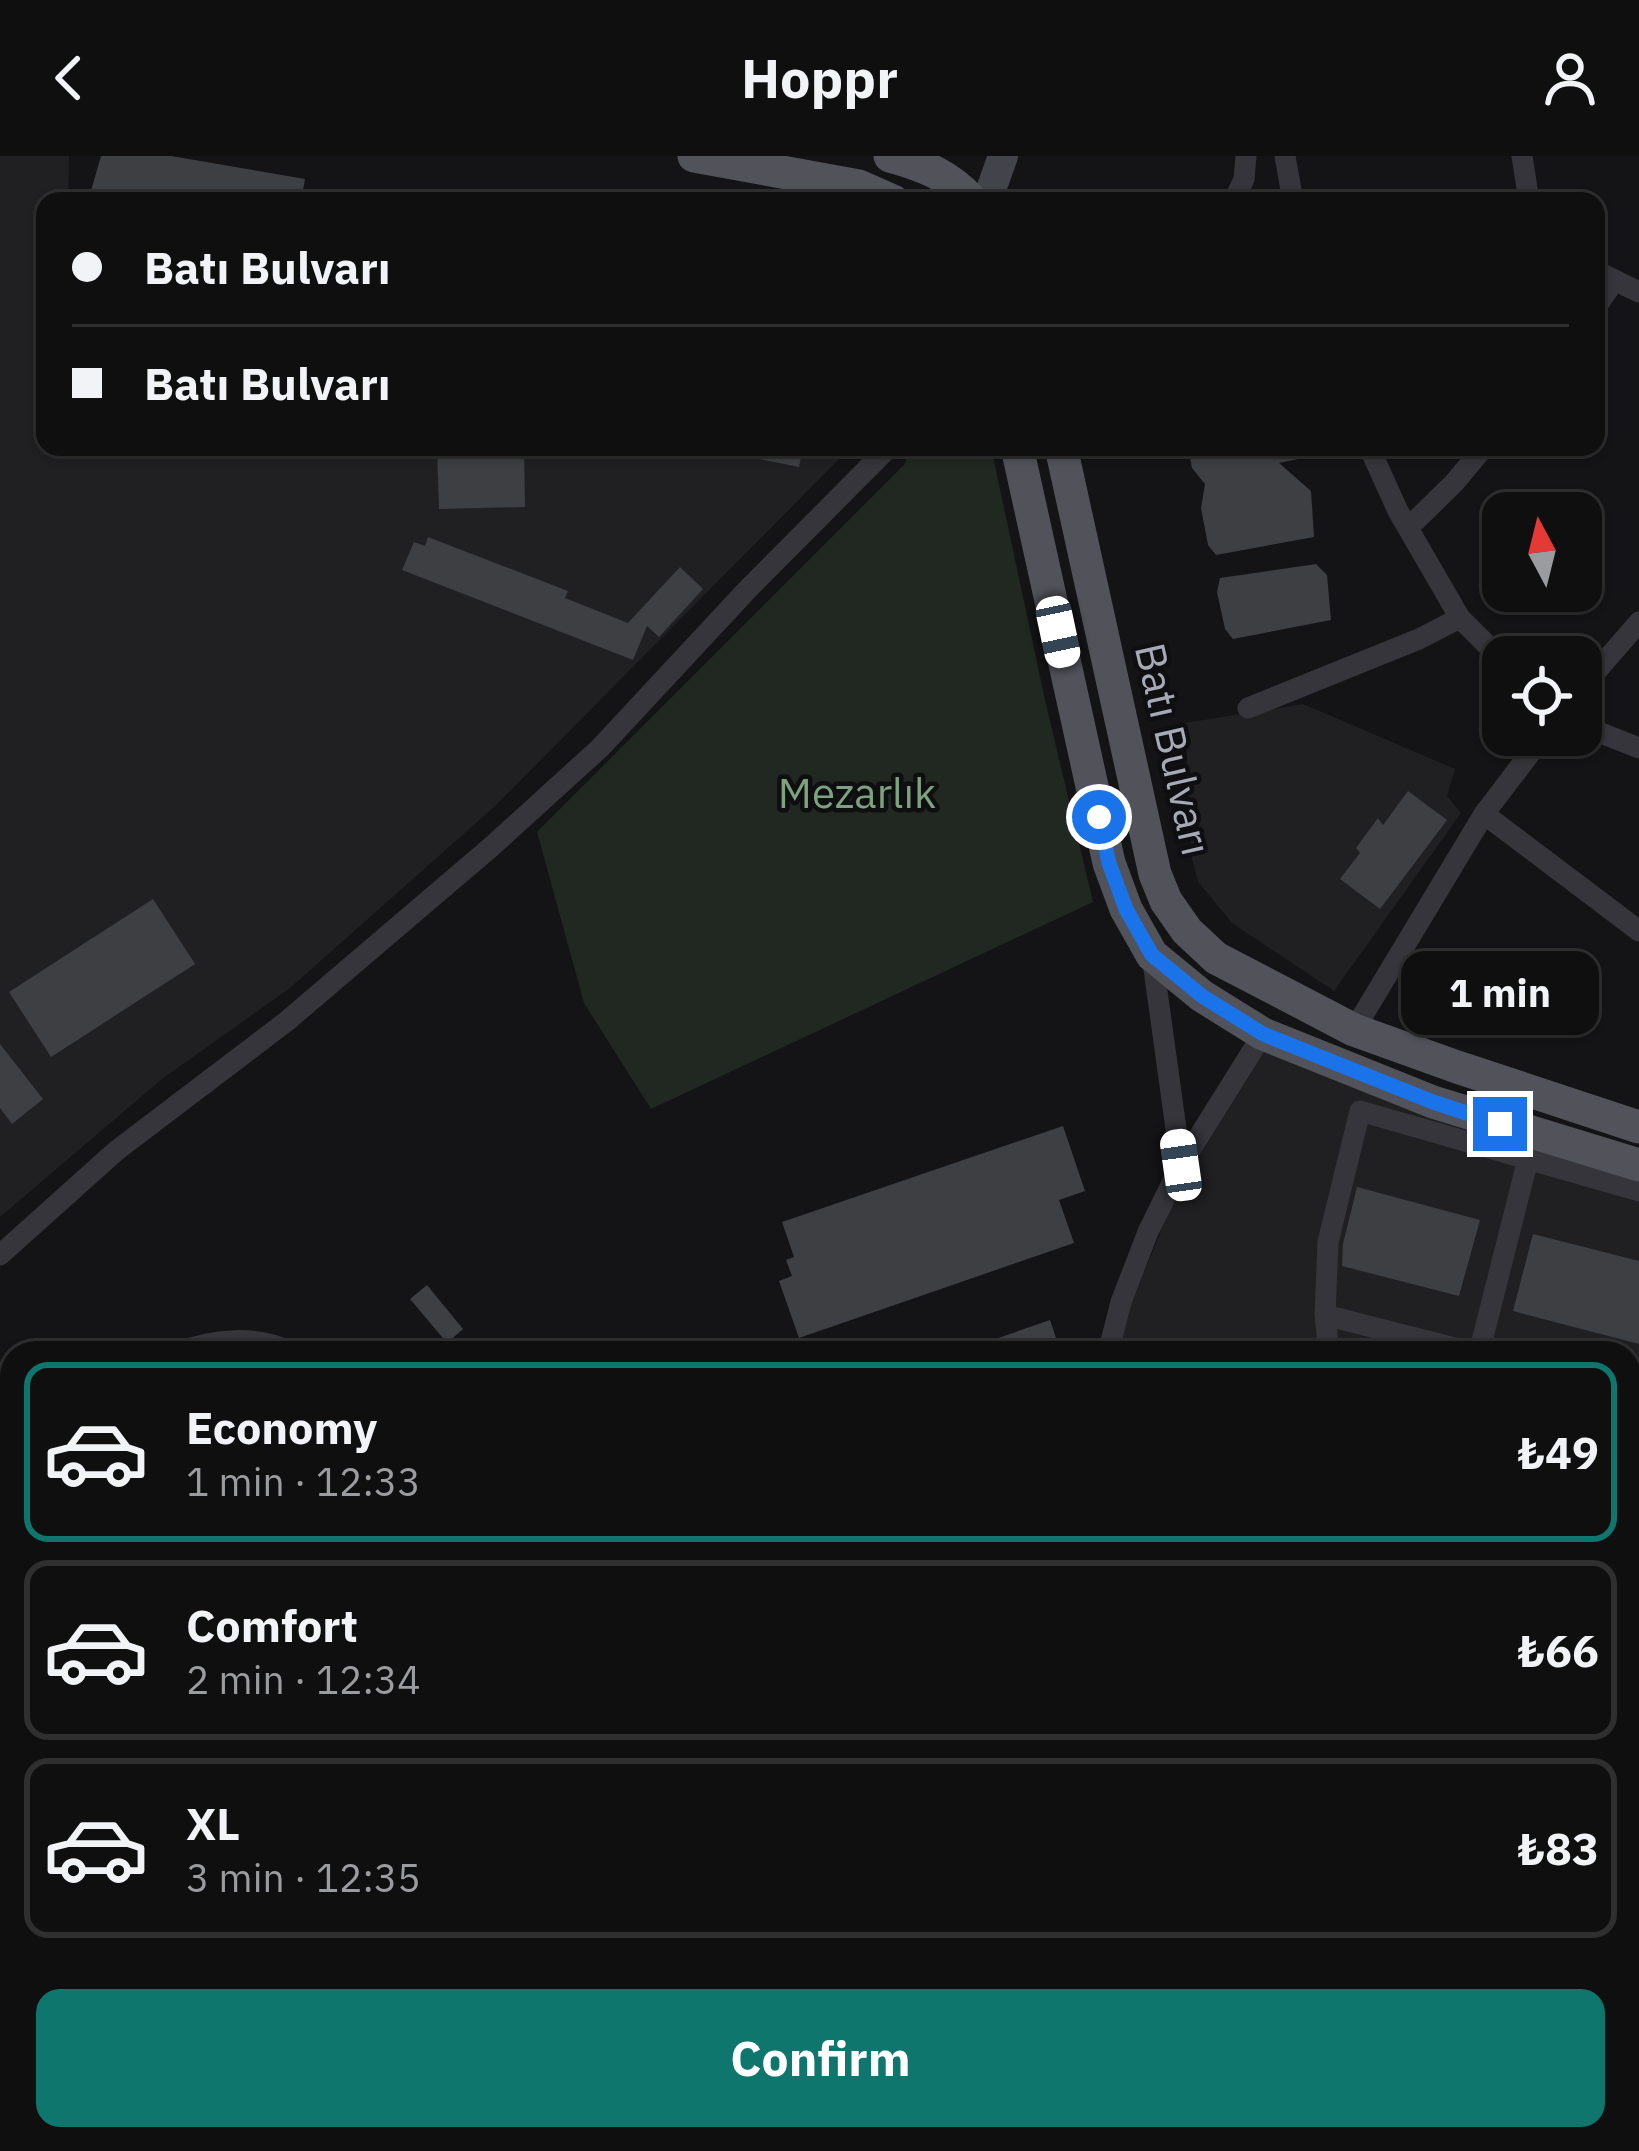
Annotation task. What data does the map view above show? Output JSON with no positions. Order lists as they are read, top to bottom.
{
  "streets": {
    "main road": ["Batı Bulvarı"]
  },
  "parks": ["Mezarlık"],
  "north": "top",
  "page": {
    "header": "Hoppr",
    "banner": ["Batı Bulvarı", "Batı Bulvarı"],
    "bubble": "1 min",
    "list": [
      {
        "name": "Economy",
        "note": "1 min · 12:33",
        "value": "₺49"
      },
      {
        "name": "Comfort",
        "note": "2 min · 12:34",
        "value": "₺66"
      },
      {
        "name": "XL",
        "note": "3 min · 12:35",
        "value": "₺83"
      }
    ],
    "buttons": "Confirm"
  }
}
